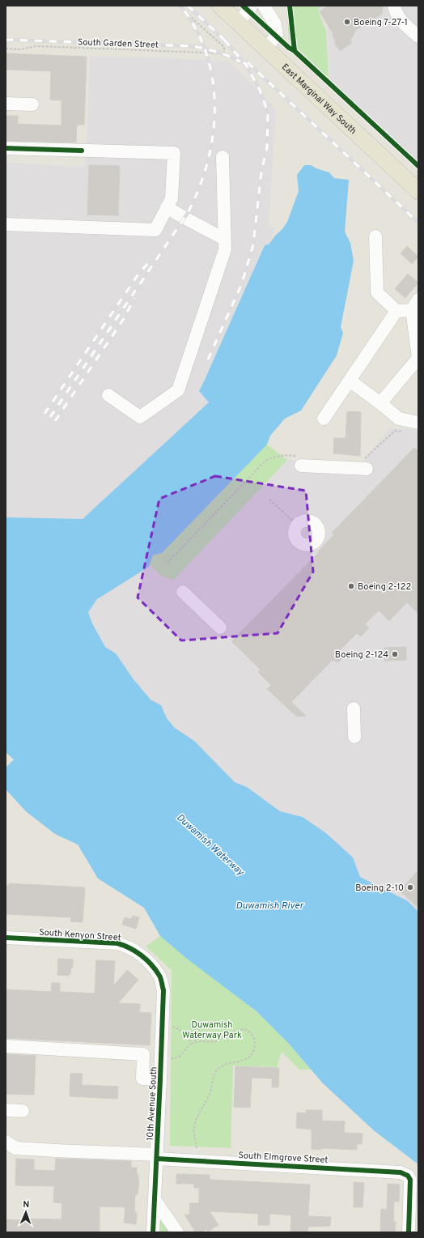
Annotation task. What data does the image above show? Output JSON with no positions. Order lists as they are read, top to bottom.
{
  "streets": {
    "main road": ["East Marginal Way South"],
    "street": ["South Kenyon Street", "10th Avenue South", "South Elmgrove Street"],
    "path": ["South Garden Street"]
  },
  "crossings": [
    ["South Kenyon Street", "10th Avenue South"],
    ["10th Avenue South", "South Elmgrove Street"]
  ],
  "water": ["Duwamish Waterway", "Duwamish River"],
  "parks": ["Duwamish Waterway Park"],
  "places": [
    "Boeing 7-27-1",
    "Boeing 2-122",
    "Boeing 2-124",
    "Boeing 2-10"
  ],
  "north": "top"
}
